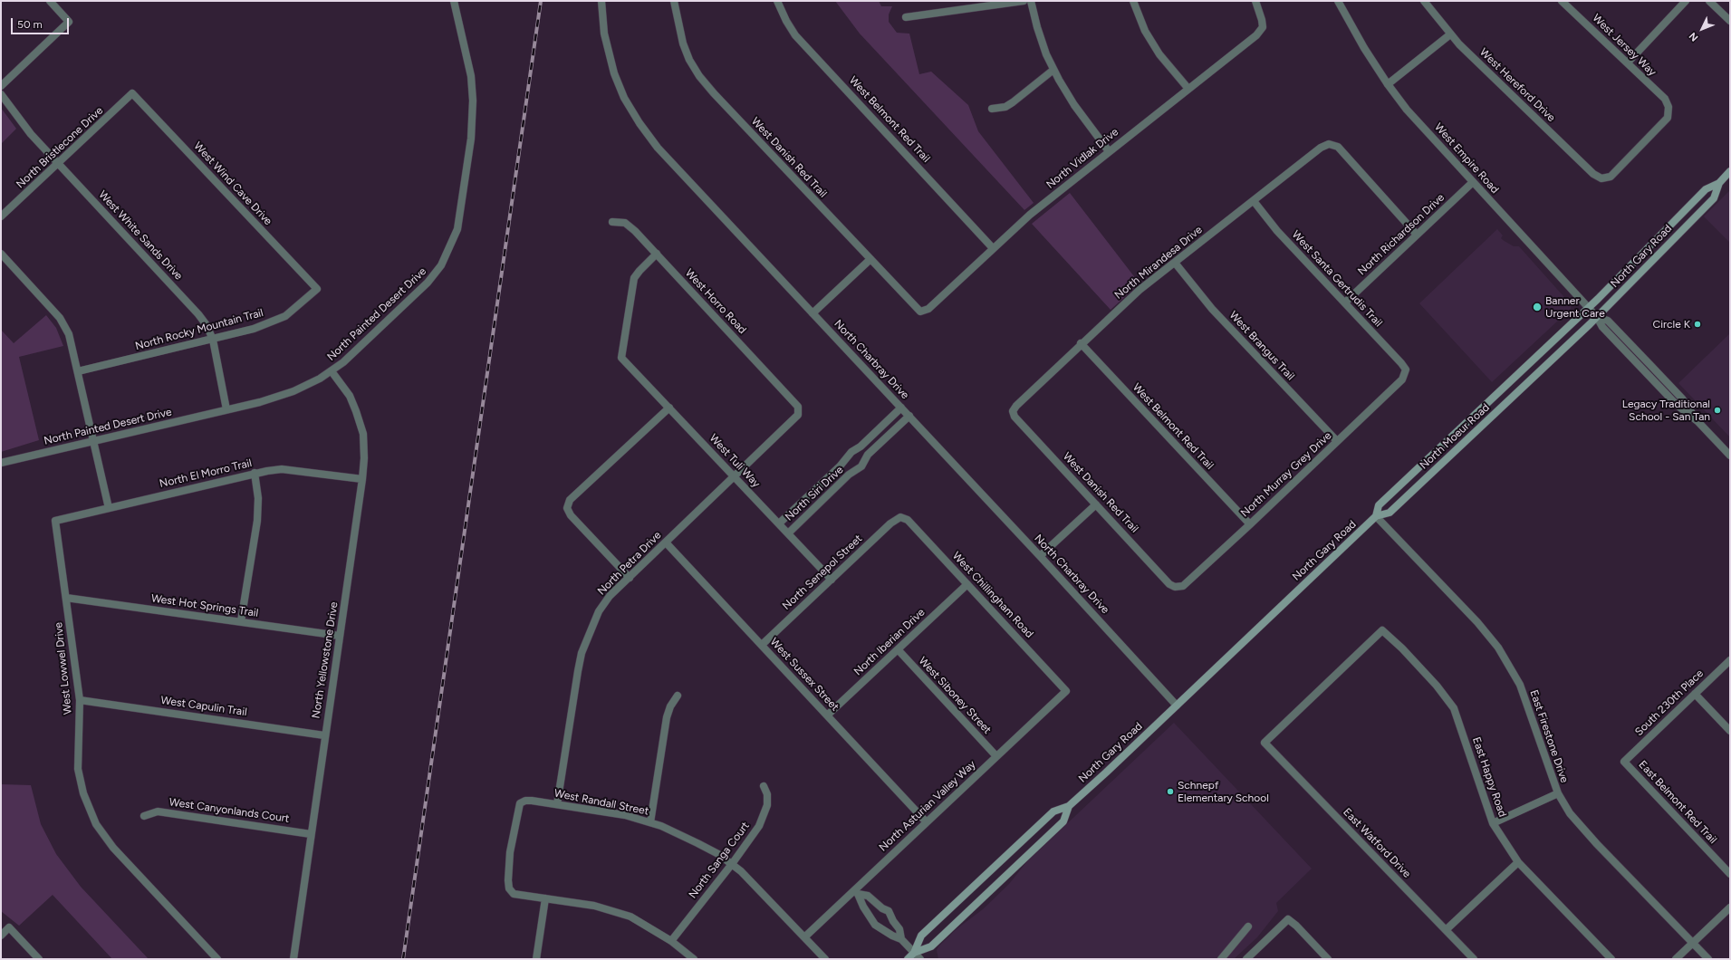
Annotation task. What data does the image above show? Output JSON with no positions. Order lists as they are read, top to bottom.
{
  "streets": {
    "main road": ["North Gary Road", "North Moeur Road"],
    "street": [
      "West Jersey Way",
      "West Hereford Drive",
      "West Belmont Red Trail",
      "North Bristlecone Drive",
      "West Danish Red Trail",
      "North Vidlak Drive",
      "West Empire Road",
      "West Wind Cave Drive",
      "North Richardson Drive",
      "West White Sands Drive",
      "North Mirandesa Drive",
      "West Santa Gertrudis Trail",
      "West Horro Road",
      "North Painted Desert Drive",
      "North Rocky Mountain Trail",
      "West Brangus Trail",
      "North Charbray Drive",
      "West Tuli Way",
      "North El Morro Trail",
      "North Murray Grey Drive",
      "North Siri Drive",
      "North Petra Drive",
      "North Senepol Street",
      "West Chillingham Road",
      "West Hot Springs Trail",
      "North Iberian Drive",
      "North Yellowstone Drive",
      "West Lowwel Drive",
      "West Sussex Street",
      "West Siboney Street",
      "South 230th Place",
      "West Capulin Trail",
      "East Firestone Drive",
      "East Happy Road",
      "West Randall Street",
      "East Belmont Red Trail",
      "North Asturian Valley Way",
      "West Canyonlands Court",
      "East Watford Drive",
      "North Sanga Court"
    ]
  },
  "crossings": [
    ["West Jersey Way", "West Hereford Drive"],
    ["West Belmont Red Trail", "North Vidlak Drive"],
    ["West Belmont Red Trail", "North Mirandesa Drive"],
    ["West Belmont Red Trail", "North Murray Grey Drive"],
    ["North Bristlecone Drive", "West Wind Cave Drive"],
    ["North Bristlecone Drive", "West White Sands Drive"],
    ["West Danish Red Trail", "North Vidlak Drive"],
    ["West Danish Red Trail", "North Mirandesa Drive"],
    ["West Danish Red Trail", "North Murray Grey Drive"],
    ["West Empire Road", "North Richardson Drive"],
    ["West Empire Road", "North Gary Road"],
    ["West Wind Cave Drive", "North Rocky Mountain Trail"],
    ["North Richardson Drive", "North Mirandesa Drive"],
    ["North Richardson Drive", "West Santa Gertrudis Trail"],
    ["West White Sands Drive", "North Painted Desert Drive"],
    ["West White Sands Drive", "North Rocky Mountain Trail"],
    ["North Gary Road", "North Charbray Drive"],
    ["North Gary Road", "North Moeur Road"],
    ["North Gary Road", "East Firestone Drive"],
    ["North Mirandesa Drive", "West Santa Gertrudis Trail"],
    ["North Mirandesa Drive", "West Brangus Trail"],
    ["West Santa Gertrudis Trail", "North Murray Grey Drive"],
    ["West Horro Road", "West Tuli Way"],
    ["West Horro Road", "North Petra Drive"],
    ["North Painted Desert Drive", "North Yellowstone Drive"],
    ["West Brangus Trail", "North Murray Grey Drive"],
    ["North Charbray Drive", "North Siri Drive"],
    ["North Moeur Road", "East Firestone Drive"],
    ["West Tuli Way", "North Siri Drive"],
    ["West Tuli Way", "North Petra Drive"],
    ["West Tuli Way", "North Senepol Street"],
    ["North El Morro Trail", "North Yellowstone Drive"],
    ["North El Morro Trail", "West Lowwel Drive"],
    ["North Petra Drive", "West Sussex Street"],
    ["North Petra Drive", "West Randall Street"],
    ["North Senepol Street", "West Chillingham Road"],
    ["North Senepol Street", "West Sussex Street"],
    ["West Chillingham Road", "North Iberian Drive"],
    ["West Chillingham Road", "North Asturian Valley Way"],
    ["West Hot Springs Trail", "North Yellowstone Drive"],
    ["West Hot Springs Trail", "West Lowwel Drive"],
    ["North Iberian Drive", "West Sussex Street"],
    ["North Iberian Drive", "West Siboney Street"],
    ["North Yellowstone Drive", "West Capulin Trail"],
    ["North Yellowstone Drive", "West Canyonlands Court"],
    ["West Lowwel Drive", "West Capulin Trail"],
    ["West Sussex Street", "North Asturian Valley Way"],
    ["West Siboney Street", "North Asturian Valley Way"],
    ["South 230th Place", "East Belmont Red Trail"],
    ["East Happy Road", "East Watford Drive"],
    ["West Randall Street", "North Asturian Valley Way"],
    ["West Randall Street", "North Sanga Court"]
  ],
  "places": [
    "Banner Urgent Care",
    "Circle K",
    "Legacy Traditional School - San Tan",
    "Schnepf Elementary School"
  ],
  "scale_bar": "50 m",
  "north": "bottom left"
}
